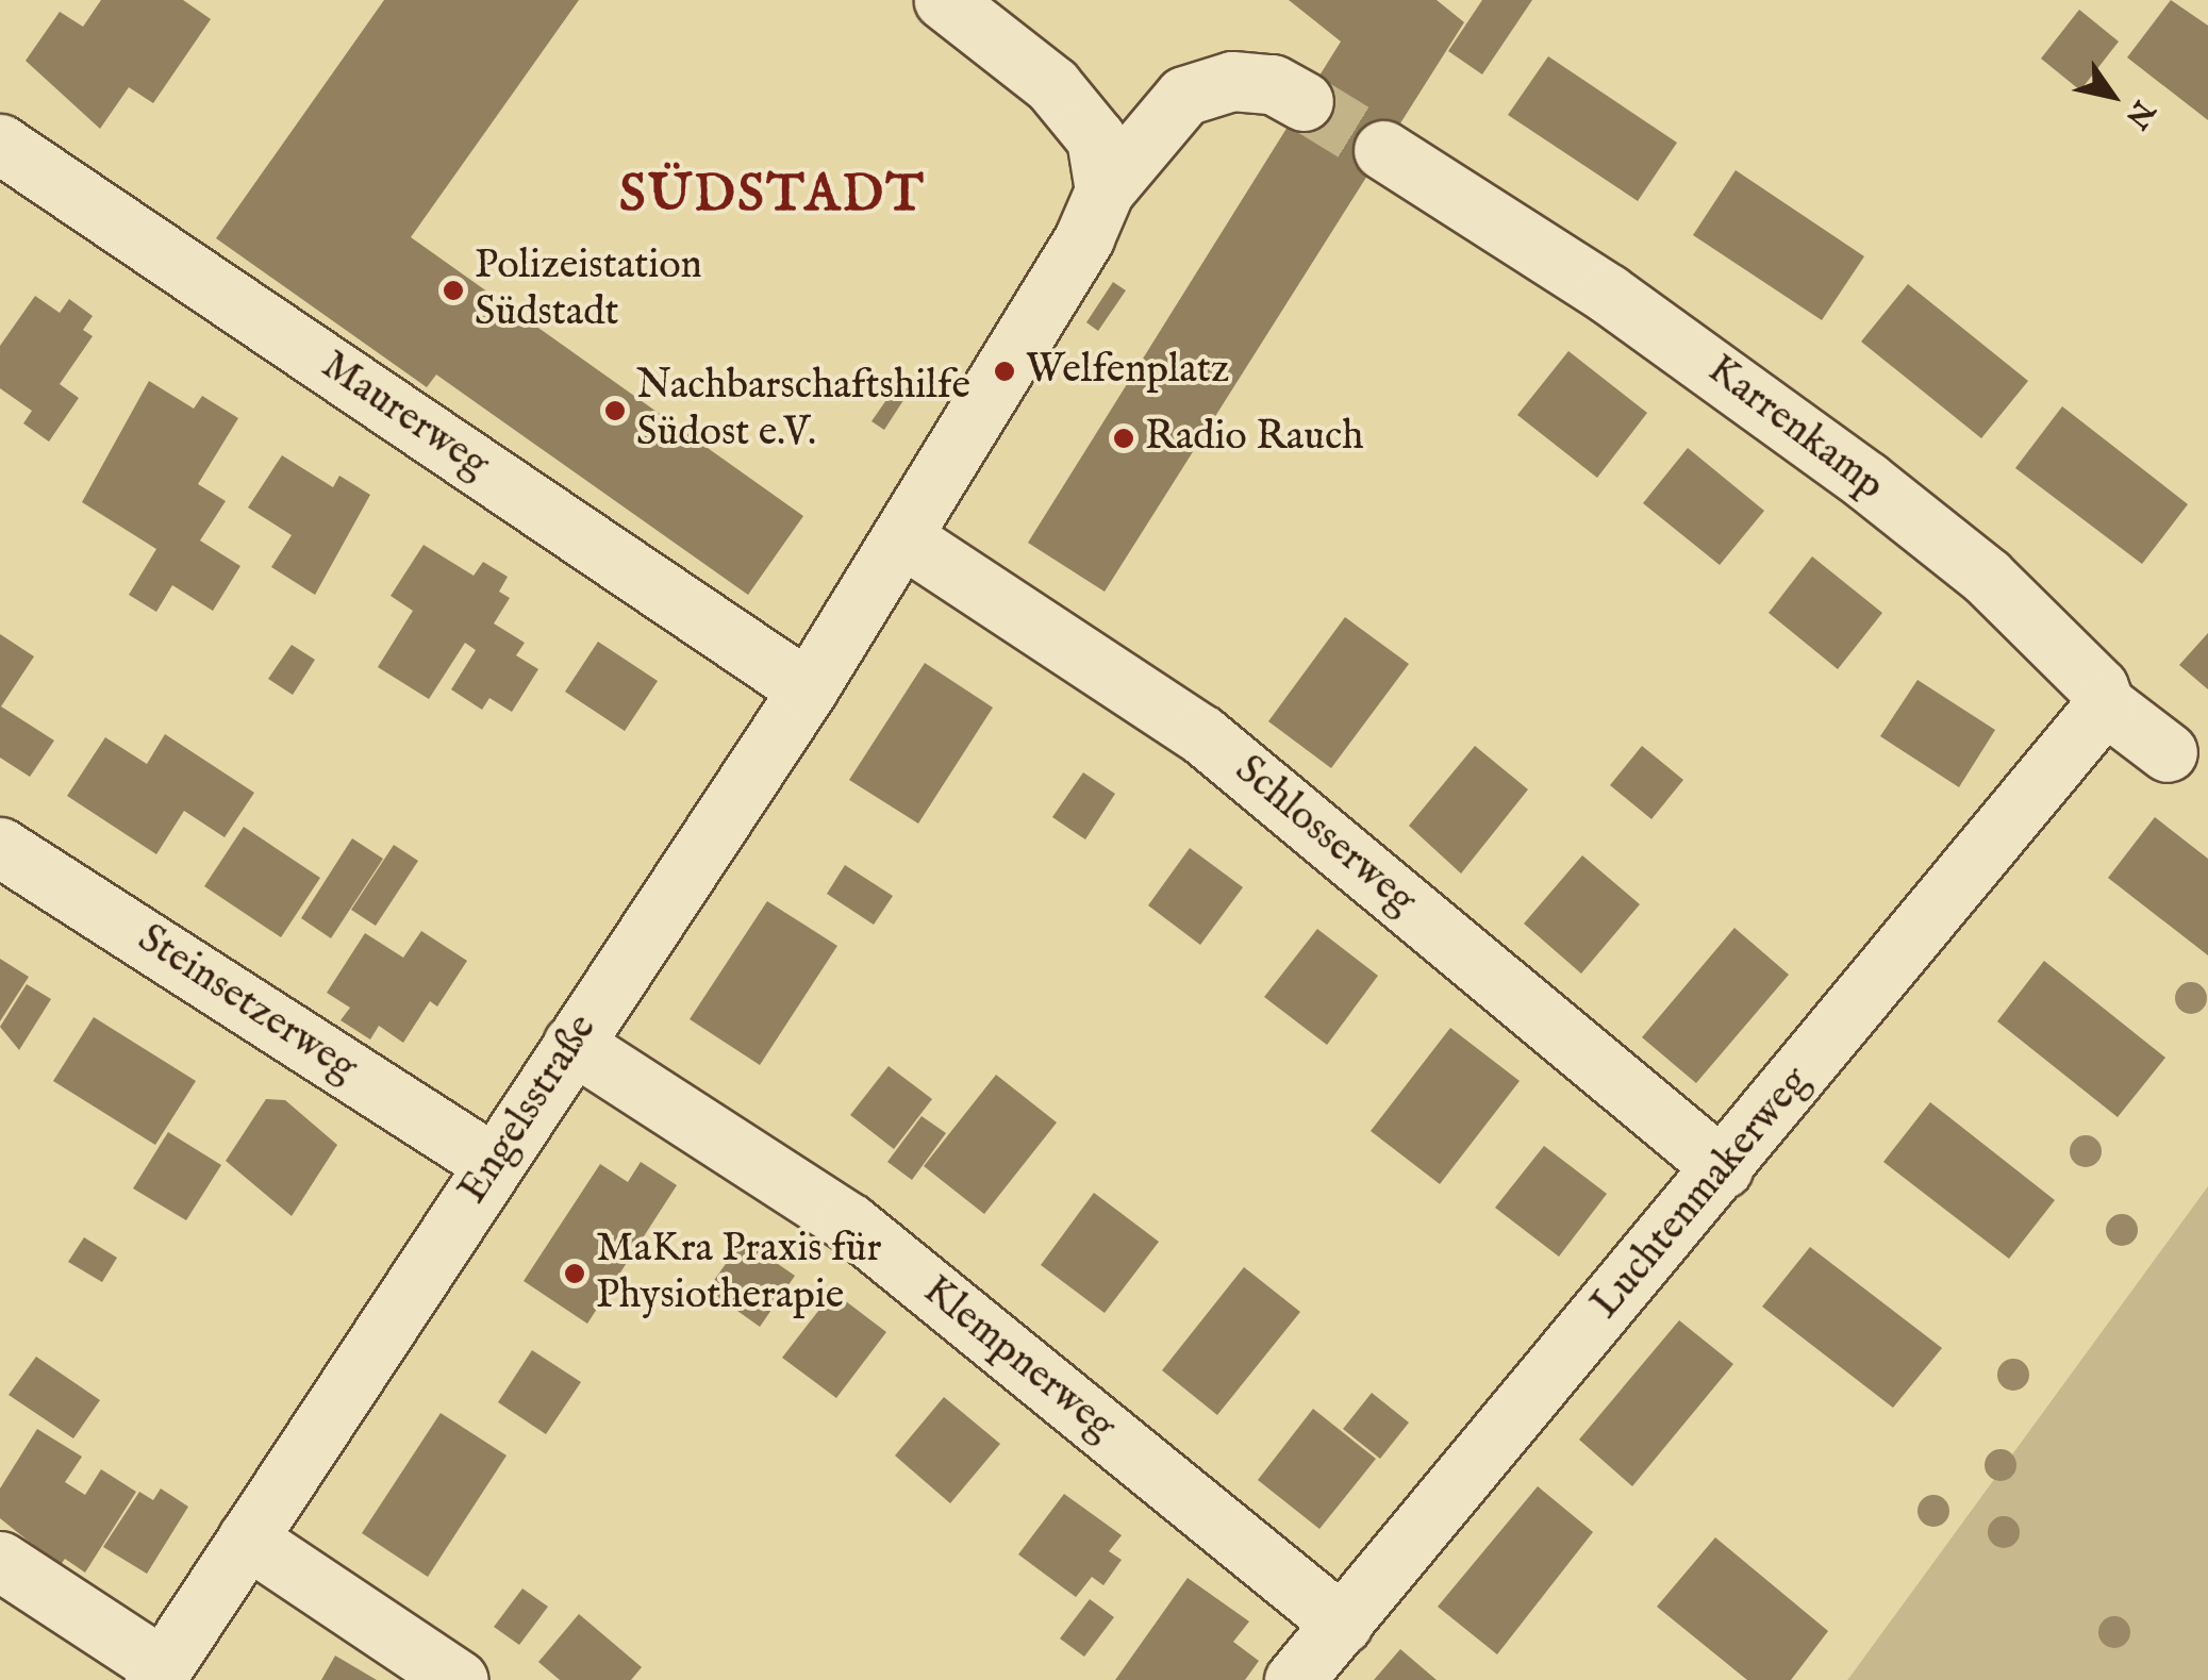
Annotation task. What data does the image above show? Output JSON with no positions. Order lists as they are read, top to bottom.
{
  "streets": {
    "street": [
      "Maurerweg",
      "Karrenkamp",
      "Schlosserweg",
      "Steinsetzerweg",
      "Engelsstraße",
      "Luchtenmakerweg",
      "Klempnerweg"
    ]
  },
  "crossings": [
    ["Maurerweg", "Engelsstraße"],
    ["Karrenkamp", "Luchtenmakerweg"],
    ["Schlosserweg", "Engelsstraße"],
    ["Schlosserweg", "Luchtenmakerweg"],
    ["Steinsetzerweg", "Engelsstraße"],
    ["Engelsstraße", "Klempnerweg"],
    ["Luchtenmakerweg", "Klempnerweg"]
  ],
  "districts": ["SÜDSTADT"],
  "places": [
    "Polizeistation Südstadt",
    "Welfenplatz",
    "Nachbarschaftshilfe Südost e.V.",
    "Radio Rauch",
    "MaKra Praxis für Physiotherapie"
  ],
  "north": "bottom right"
}
